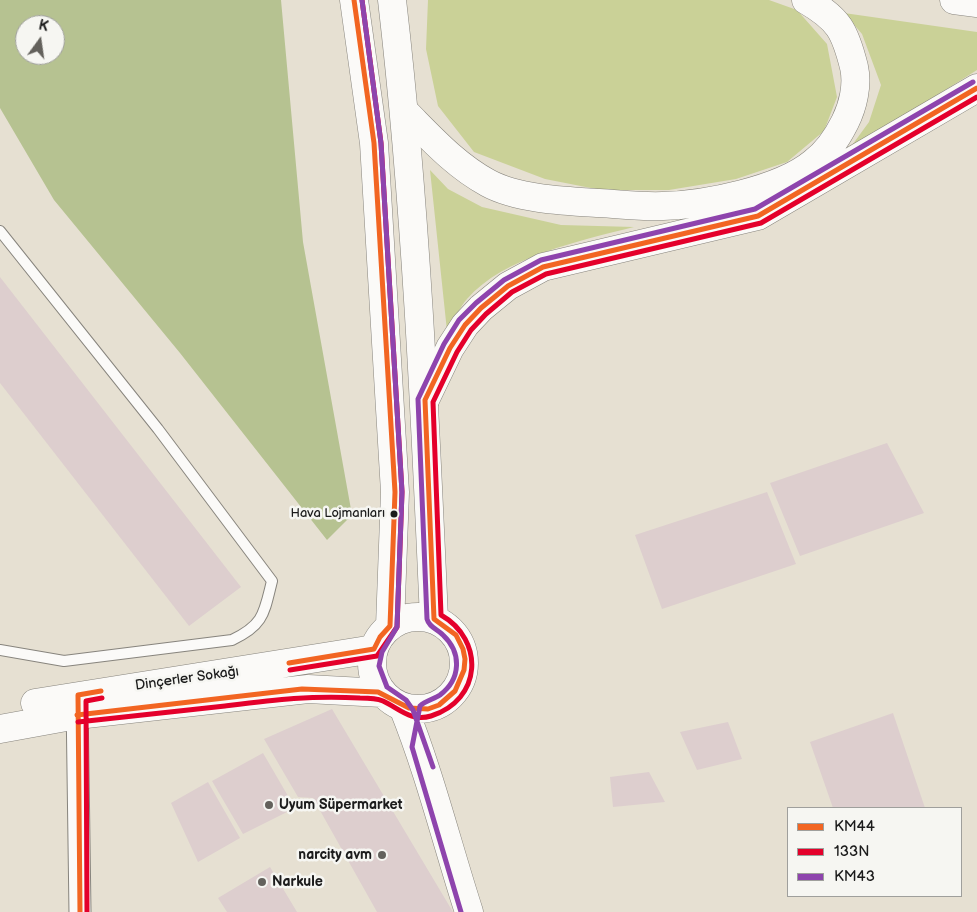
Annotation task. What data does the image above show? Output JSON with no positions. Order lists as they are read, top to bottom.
{
  "streets": {
    "main road": ["Dinçerler Sokağı"]
  },
  "places": [
    "Hava Lojmanları",
    "Uyum Süpermarket",
    "narcity avm",
    "Narkule"
  ],
  "lines": ["transit line KM44", "transit line 133N", "transit line KM43"],
  "legend": ["KM44", "133N", "KM43"],
  "north": "top"
}
